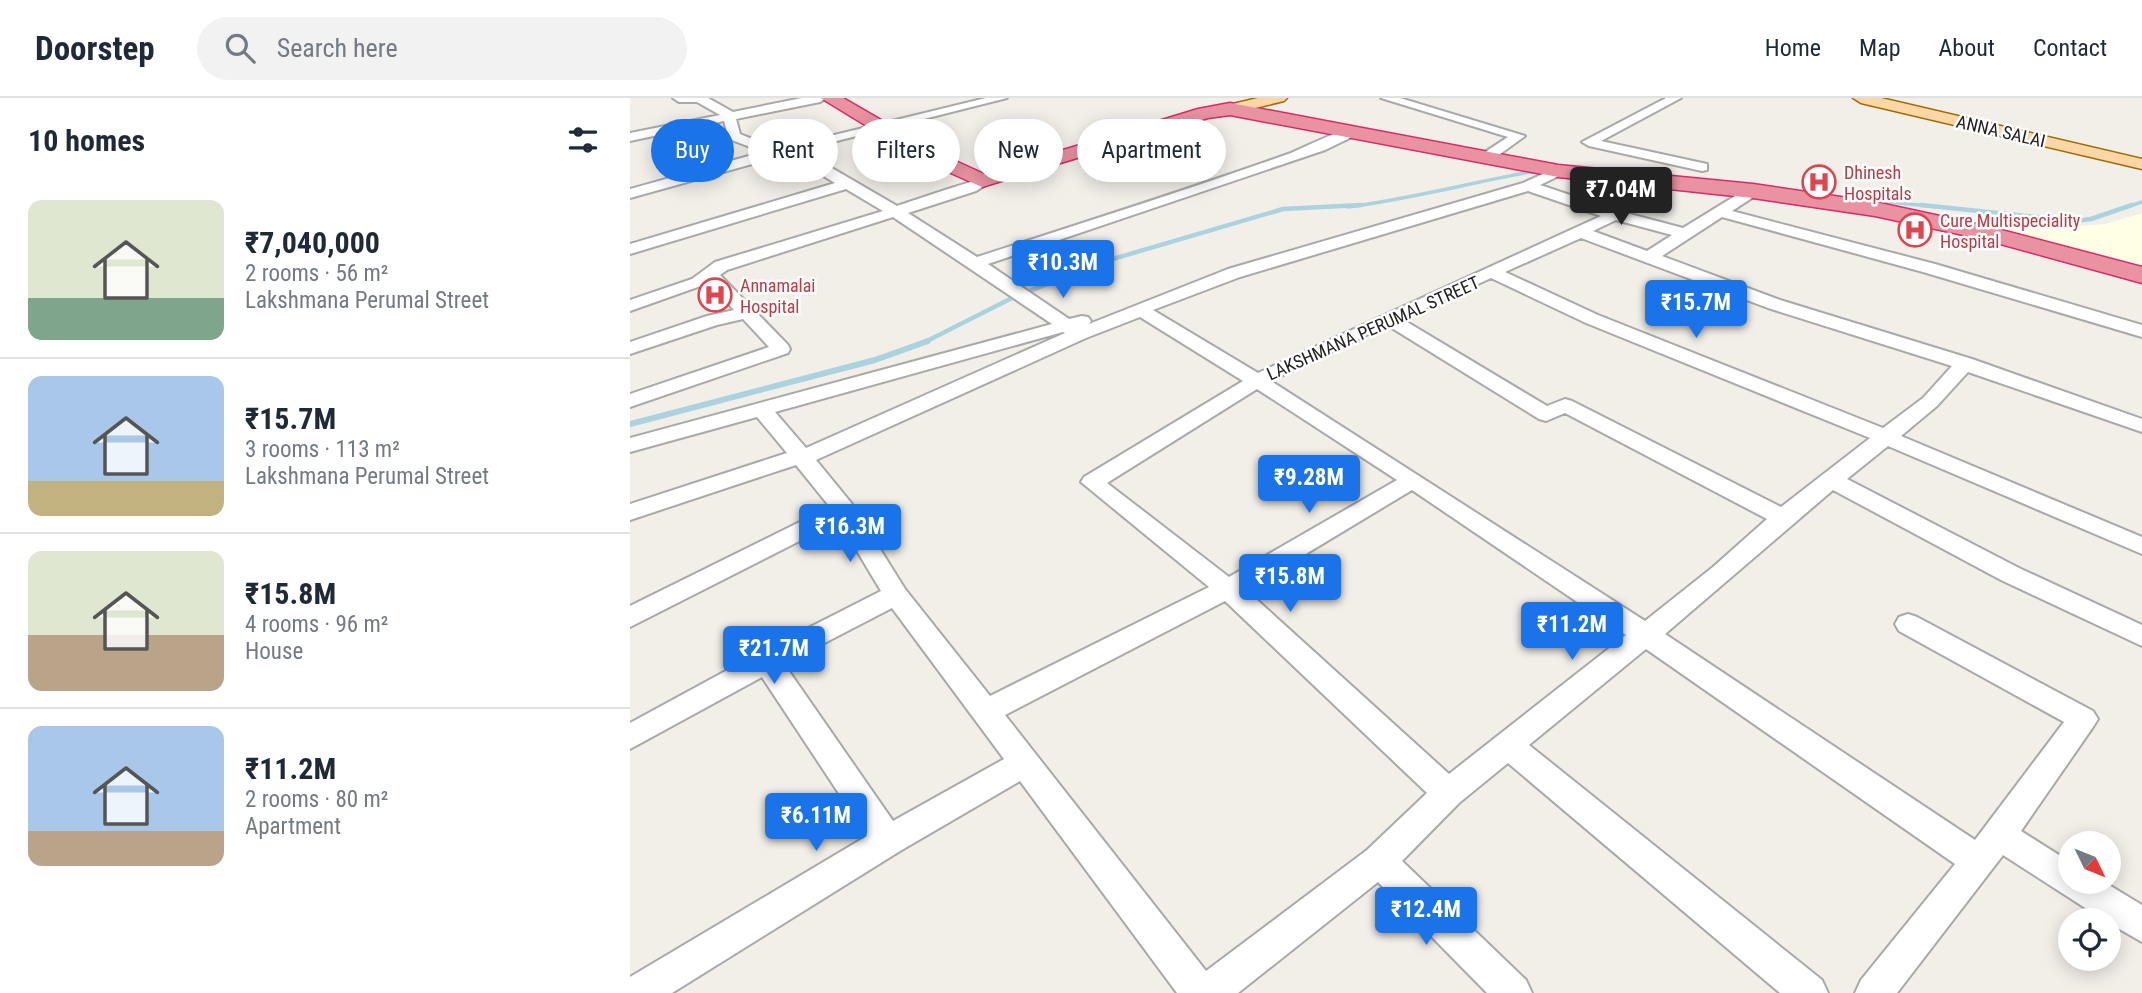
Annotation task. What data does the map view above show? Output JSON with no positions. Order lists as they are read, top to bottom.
{
  "streets": {
    "main road": ["ANNA SALAI"],
    "street": ["LAKSHMANA PERUMAL STREET"]
  },
  "places": {
    "hospital": ["Dhinesh Hospitals", "Cure Multispeciality Hospital", "Annamalai Hospital"]
  },
  "north": "bottom right",
  "page": {
    "header": "Doorstep",
    "search": "Search here",
    "nav": [
      "Home",
      "Map",
      "About",
      "Contact"
    ],
    "heading": "10 homes",
    "chip": [
      "Buy",
      "Rent",
      "Filters",
      "New",
      "Apartment"
    ],
    "price": [
      "₹7.04M",
      "₹10.3M",
      "₹15.7M",
      "₹9.28M",
      "₹16.3M",
      "₹15.8M",
      "₹11.2M",
      "₹21.7M",
      "₹6.11M",
      "₹12.4M"
    ],
    "list": [
      {
        "name": "₹7,040,000",
        "note": "2 rooms · 56 m² · Lakshmana Perumal Street"
      },
      {
        "name": "₹15.7M",
        "note": "3 rooms · 113 m² · Lakshmana Perumal Street"
      },
      {
        "name": "₹15.8M",
        "note": "4 rooms · 96 m² · House"
      },
      {
        "name": "₹11.2M",
        "note": "2 rooms · 80 m² · Apartment"
      }
    ]
  }
}
